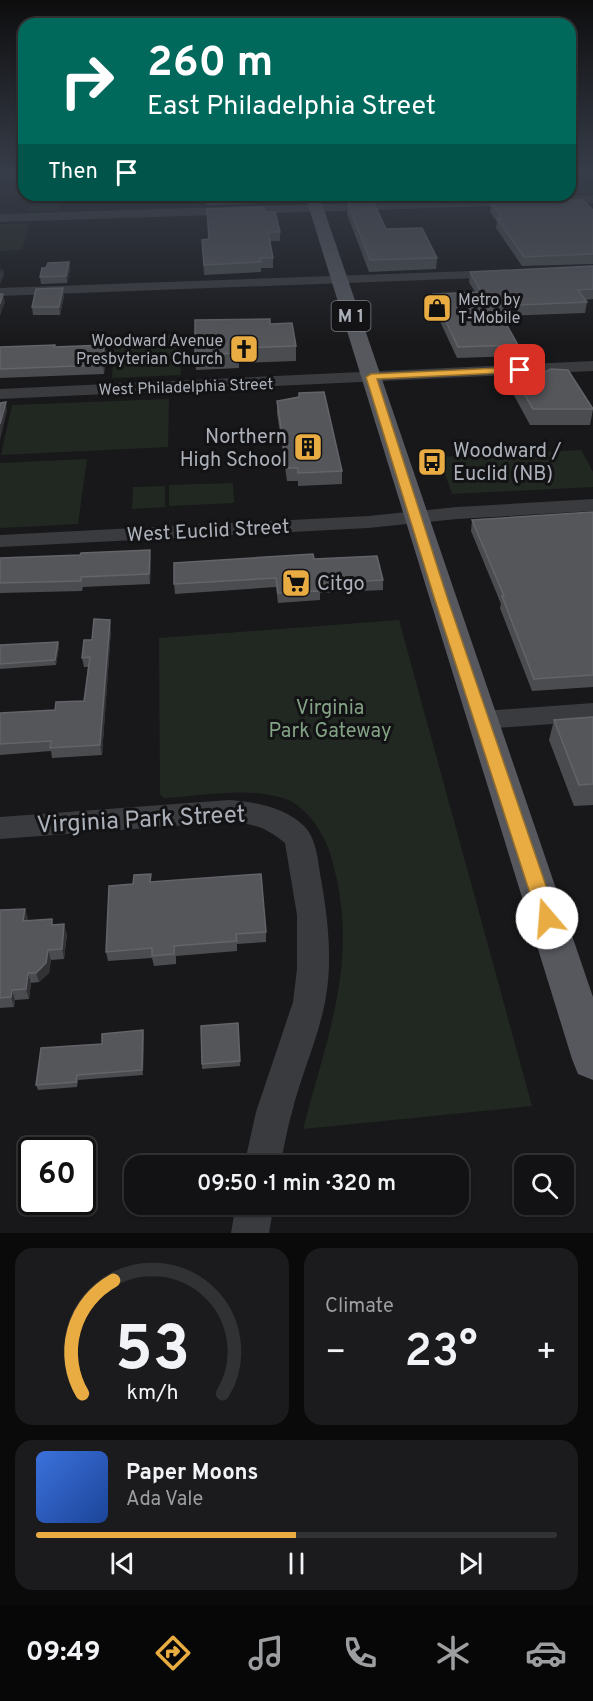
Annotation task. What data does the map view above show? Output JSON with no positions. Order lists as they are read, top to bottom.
{
  "streets": {
    "main road": ["M 1"],
    "street": ["West Philadelphia Street", "West Euclid Street", "Virginia Park Street"]
  },
  "crossings": [
    ["M 1", "West Philadelphia Street"],
    ["M 1", "West Euclid Street"]
  ],
  "parks": ["Virginia Park Gateway"],
  "places": {
    "shop": ["Metro by T-Mobile"],
    "church": ["Woodward Avenue Presbyterian Church"],
    "building": ["Northern High School"],
    "bus stop": ["Woodward / Euclid (NB)"],
    "supermarket": ["Citgo"]
  },
  "page": {
    "turn": ["260 m", "East Philadelphia Street"],
    "then": "Then",
    "limit": "60",
    "trip": "09:50 · 1 min · 320 m",
    "tile": "Climate",
    "heat": ["−", "23°", "+"],
    "song": ["Paper Moons", "Ada Vale"],
    "tabs": "09:49",
    "gauge": ["53", "km/h"]
  }
}
